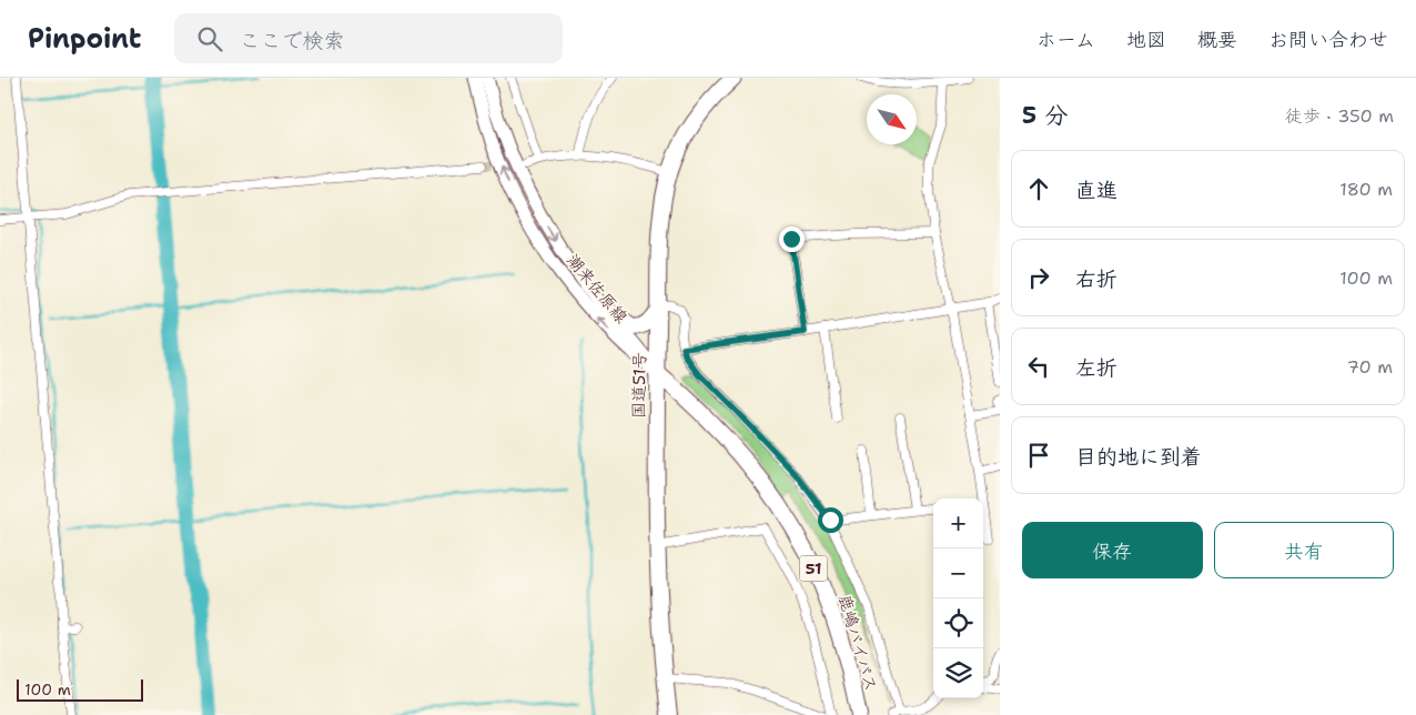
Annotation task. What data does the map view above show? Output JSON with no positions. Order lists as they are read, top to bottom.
{
  "streets": {
    "highway": ["国道51号", "51", "鹿嶋バイパス"],
    "main road": ["潮来佐原線"]
  },
  "crossings": [
    ["潮来佐原線", "国道51号"],
    ["潮来佐原線", "鹿嶋バイパス"],
    ["国道51号", "鹿嶋バイパス"]
  ],
  "scale_bar": "100 m",
  "north": "bottom right",
  "page": {
    "header": "Pinpoint",
    "search": "ここで検索",
    "nav": [
      "ホーム",
      "地図",
      "概要",
      "お問い合わせ"
    ],
    "heading": ["5 分", "徒歩 · 350 m"],
    "list": [
      ["直進", "180 m"],
      ["右折", "100 m"],
      ["左折", "70 m"],
      "目的地に到着"
    ],
    "map_buttons": ["+", "−"],
    "buttons": ["保存", "共有"],
    "scale": "100 m"
  }
}
